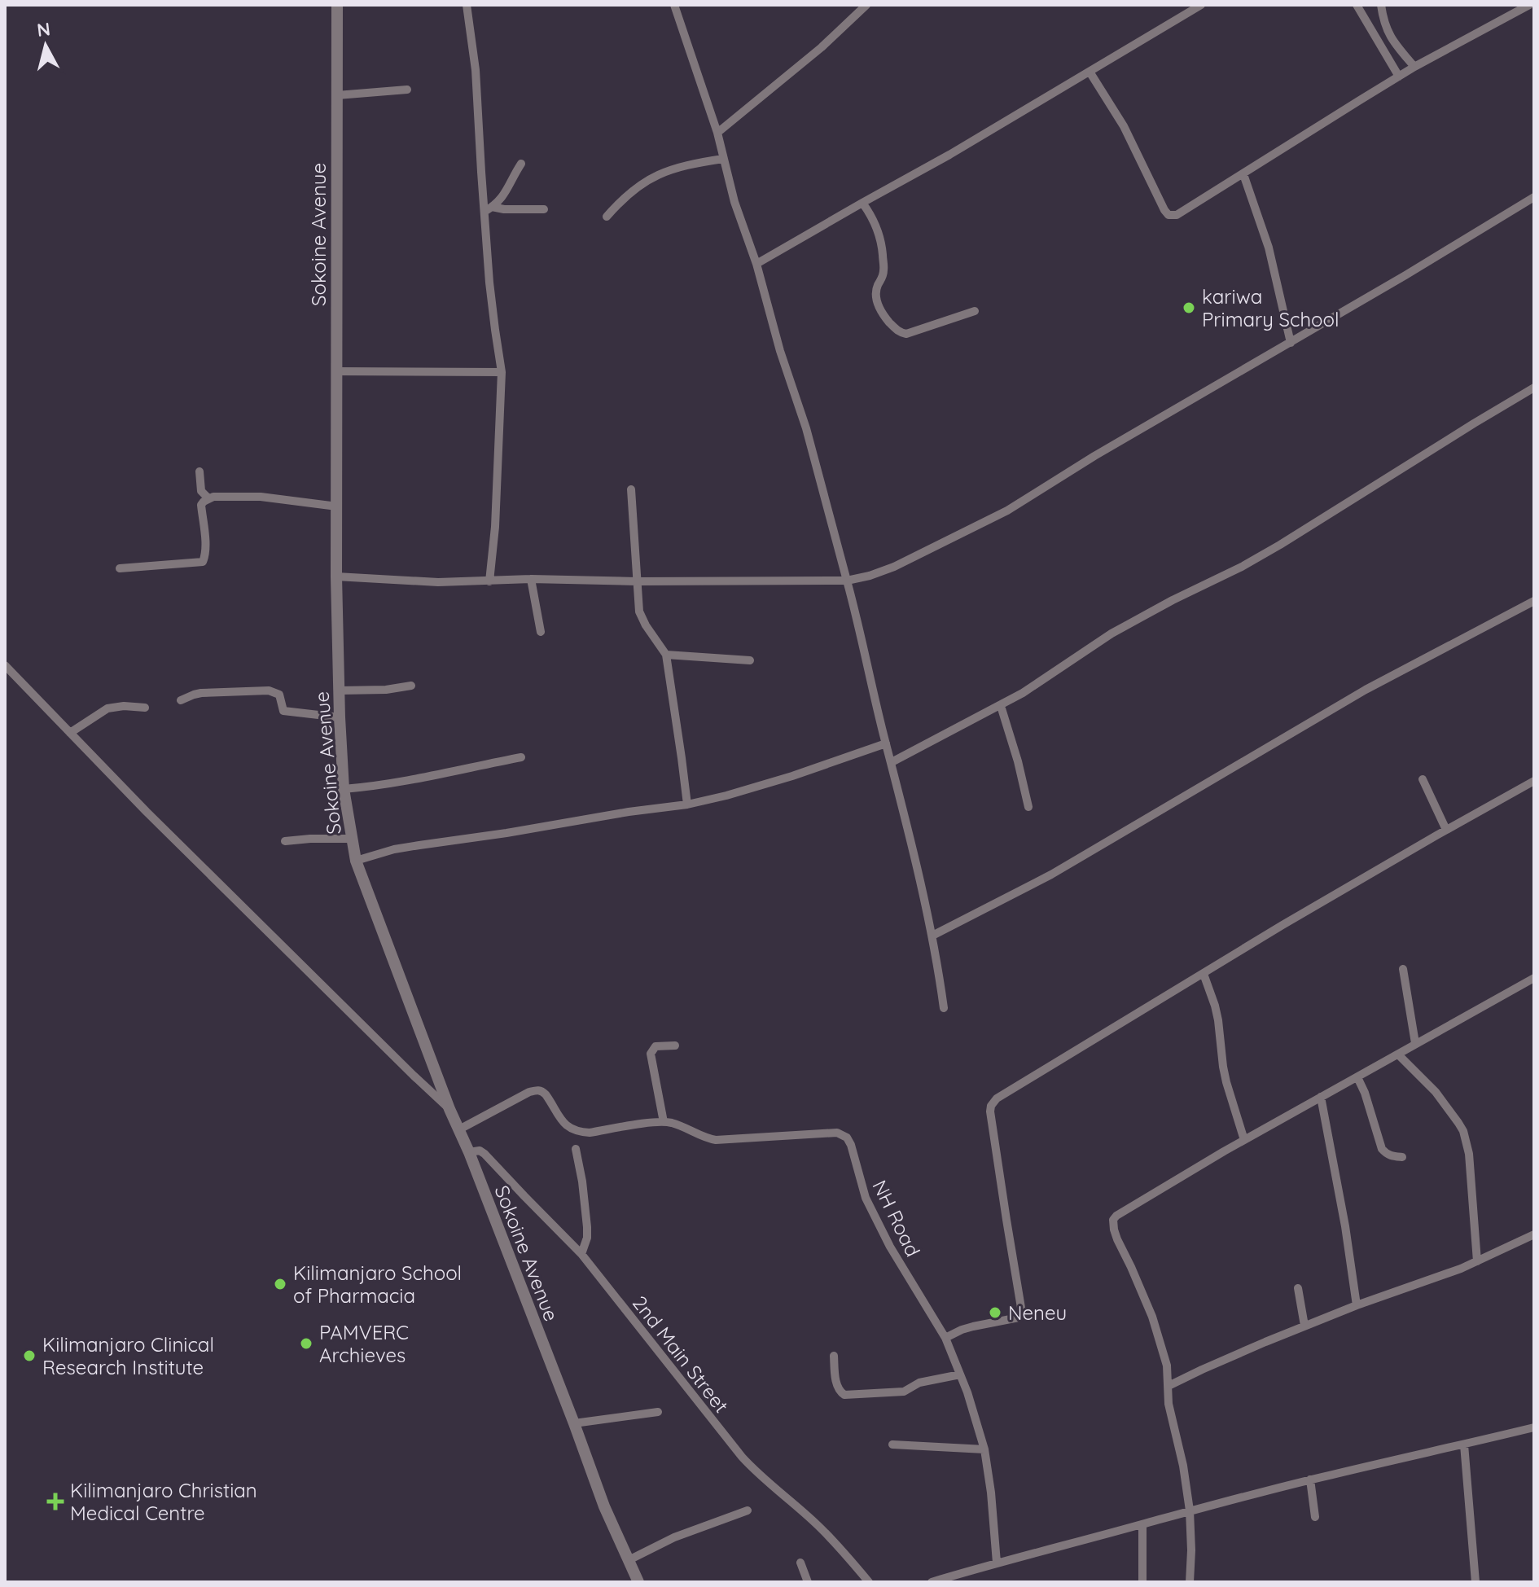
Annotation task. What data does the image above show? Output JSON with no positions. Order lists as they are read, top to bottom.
{
  "streets": {
    "street": ["Sokoine Avenue", "NH Road", "2nd Main Street"]
  },
  "crossings": [
    ["Sokoine Avenue", "NH Road"],
    ["Sokoine Avenue", "2nd Main Street"]
  ],
  "places": {
    "other": [
      "kariwa Primary School",
      "Kilimanjaro School of Pharmacia",
      "Neneu",
      "PAMVERC Archieves",
      "Kilimanjaro Clinical Research Institute"
    ],
    "health": ["Kilimanjaro Christian Medical Centre"]
  },
  "north": "top"
}
